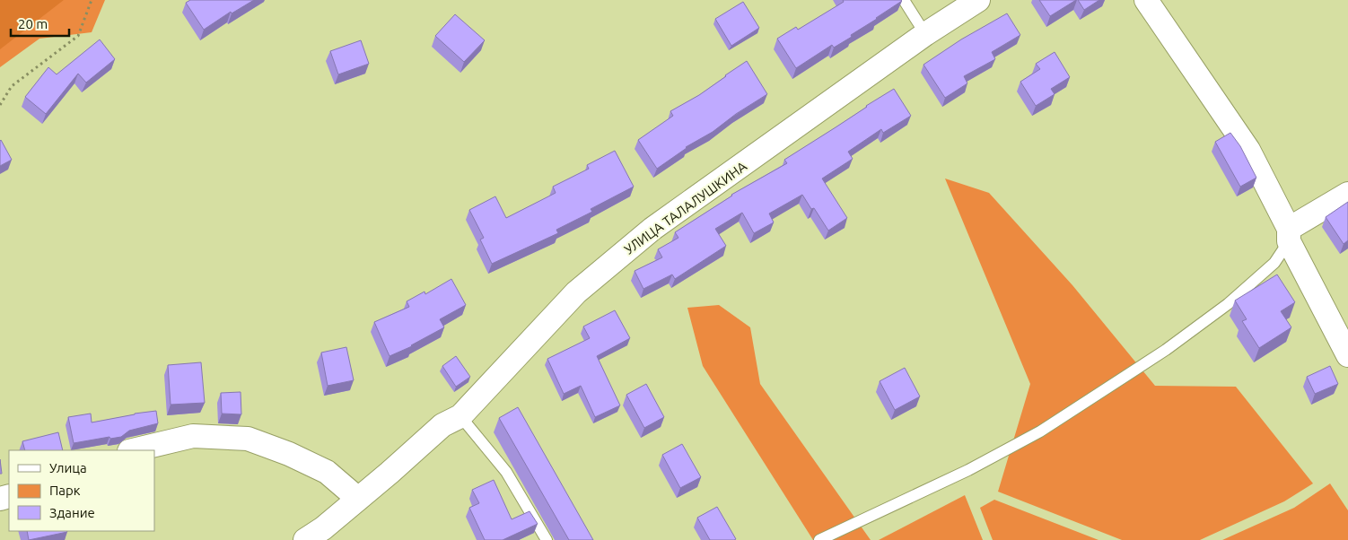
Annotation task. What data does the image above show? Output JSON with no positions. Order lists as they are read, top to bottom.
{
  "streets": {
    "street": ["УЛИЦА ТАЛАЛУШКИНА"]
  },
  "legend": ["Улица", "Парк", "Здание"],
  "scale_bar": "20 m"
}
